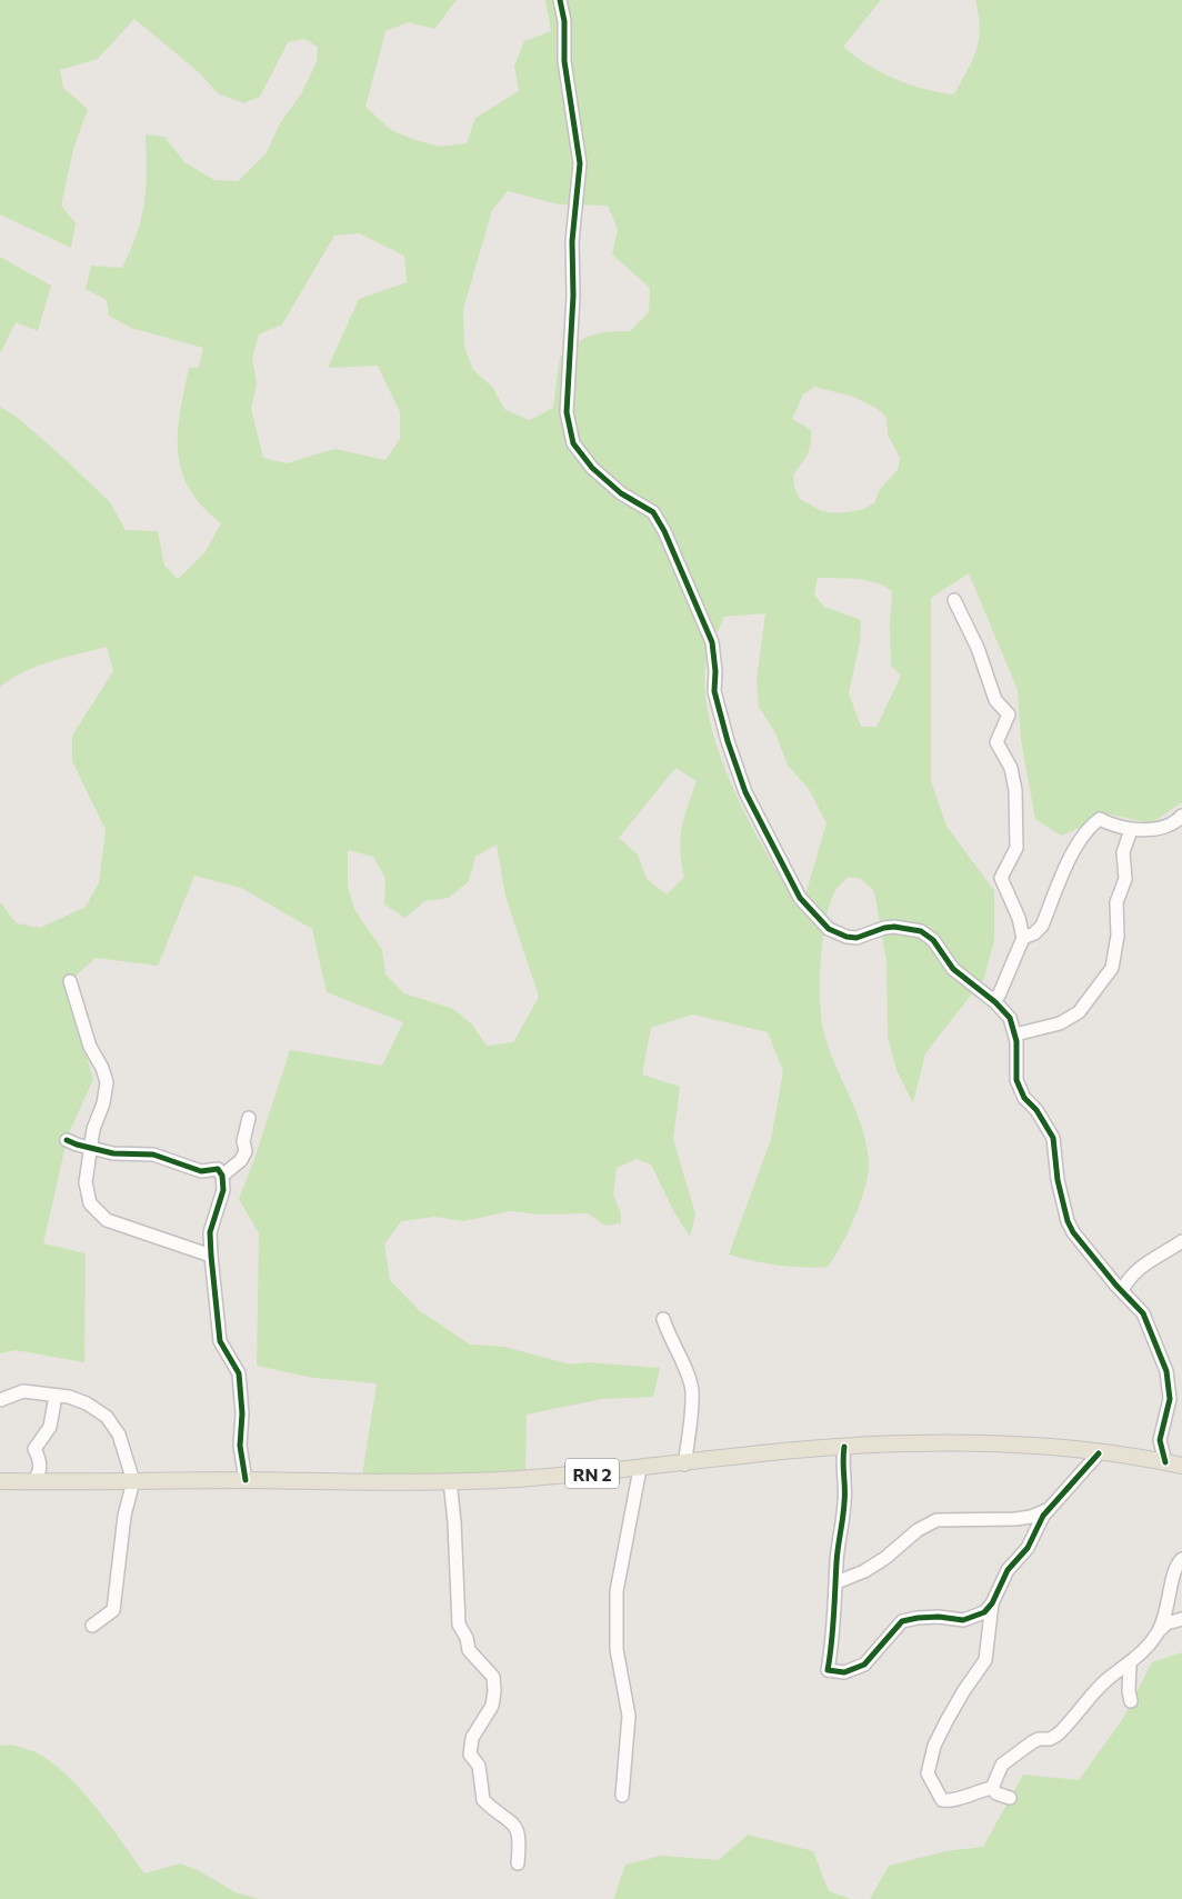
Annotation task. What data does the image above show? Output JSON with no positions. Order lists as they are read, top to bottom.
{
  "streets": {
    "main road": ["RN 2"]
  }
}
